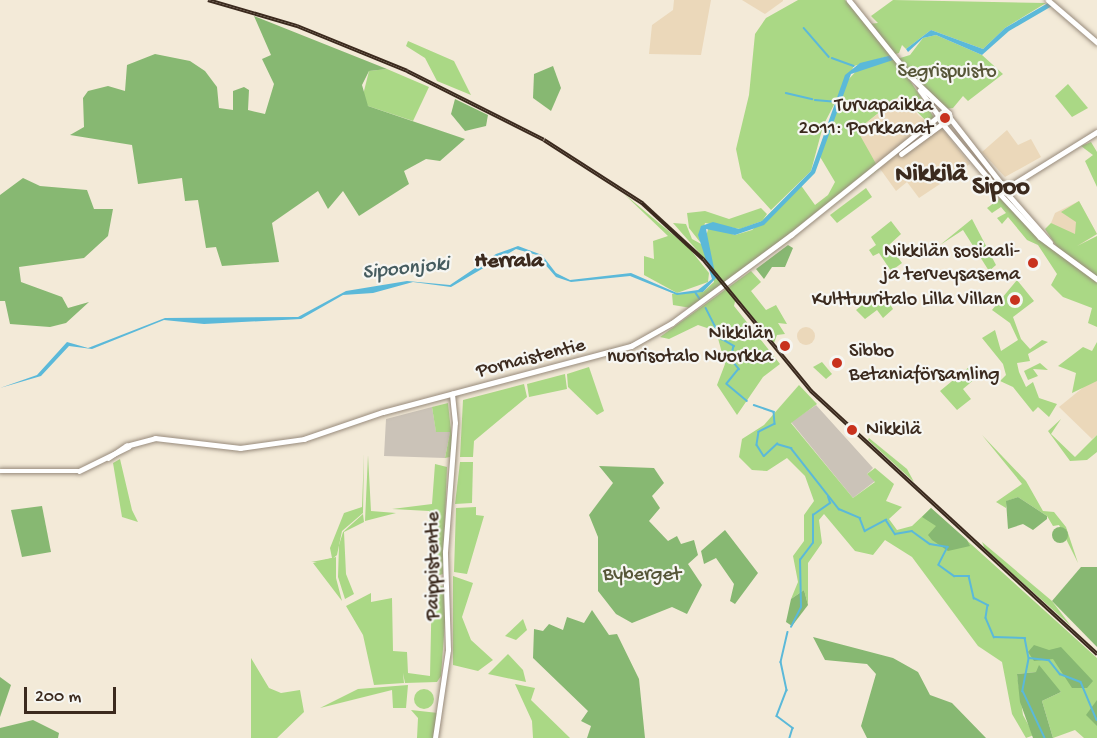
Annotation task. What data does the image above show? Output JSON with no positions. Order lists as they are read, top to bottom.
{
  "streets": {
    "street": ["Pornaistentie", "Paippistentie"]
  },
  "crossings": [
    ["Pornaistentie", "Paippistentie"]
  ],
  "districts": ["Nikkilä", "Sipoo", "Herrala"],
  "water": ["Sipoonjoki"],
  "parks": ["Segrispuisto", "Byberget"],
  "places": [
    "Turvapaikka 2011: Porkkanat",
    "Nikkilän sosiaali- ja terveysasema",
    "Kulttuuritalo Lilla Villan",
    "Nikkilän nuorisotalo Nuorkka",
    "Sibbo Betaniaförsamling",
    "Nikkilä"
  ],
  "scale_bar": "200 m"
}
